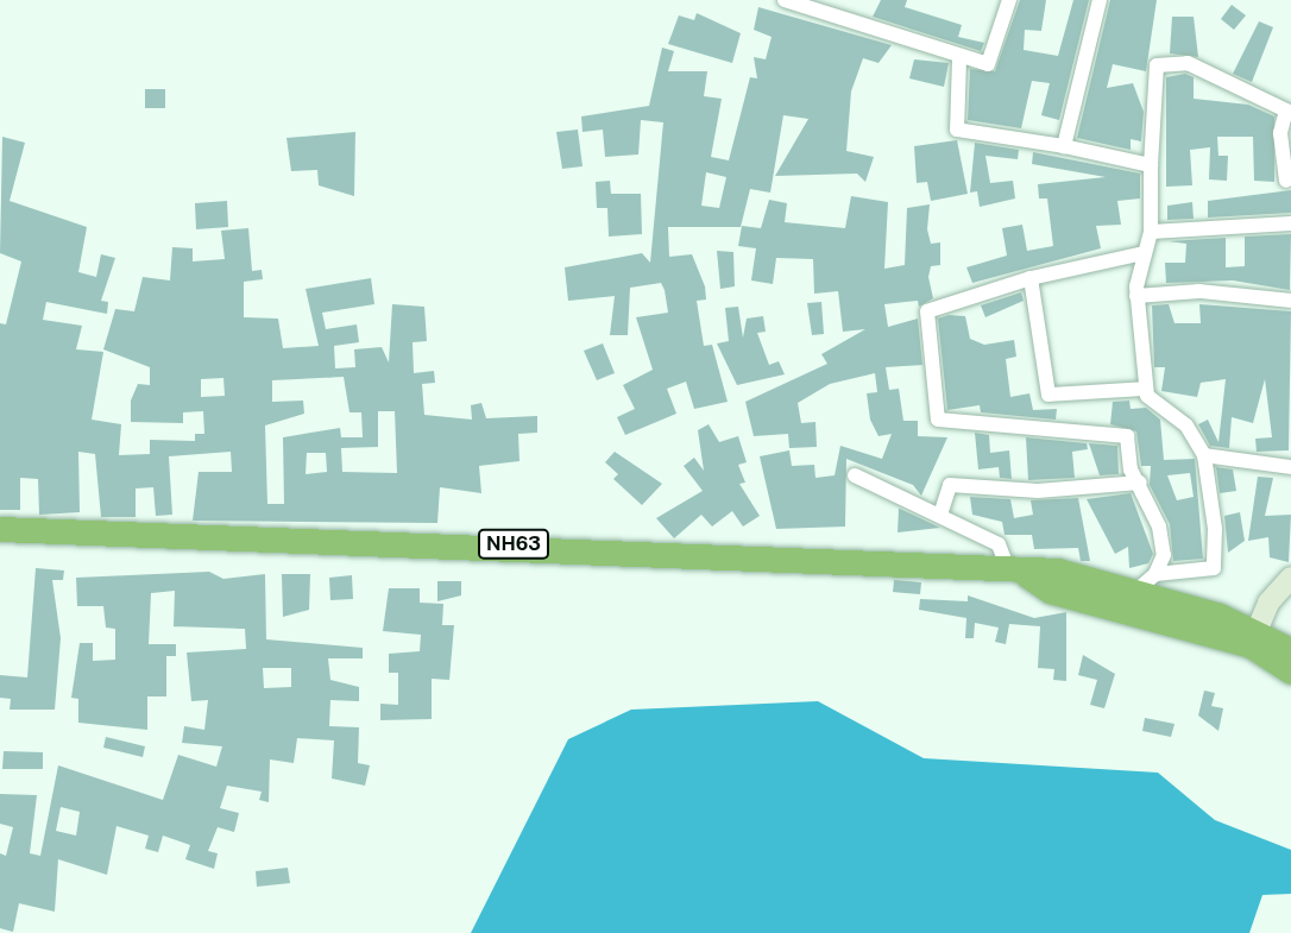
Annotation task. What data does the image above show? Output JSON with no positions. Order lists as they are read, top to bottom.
{
  "streets": {
    "highway": ["NH63"]
  }
}
